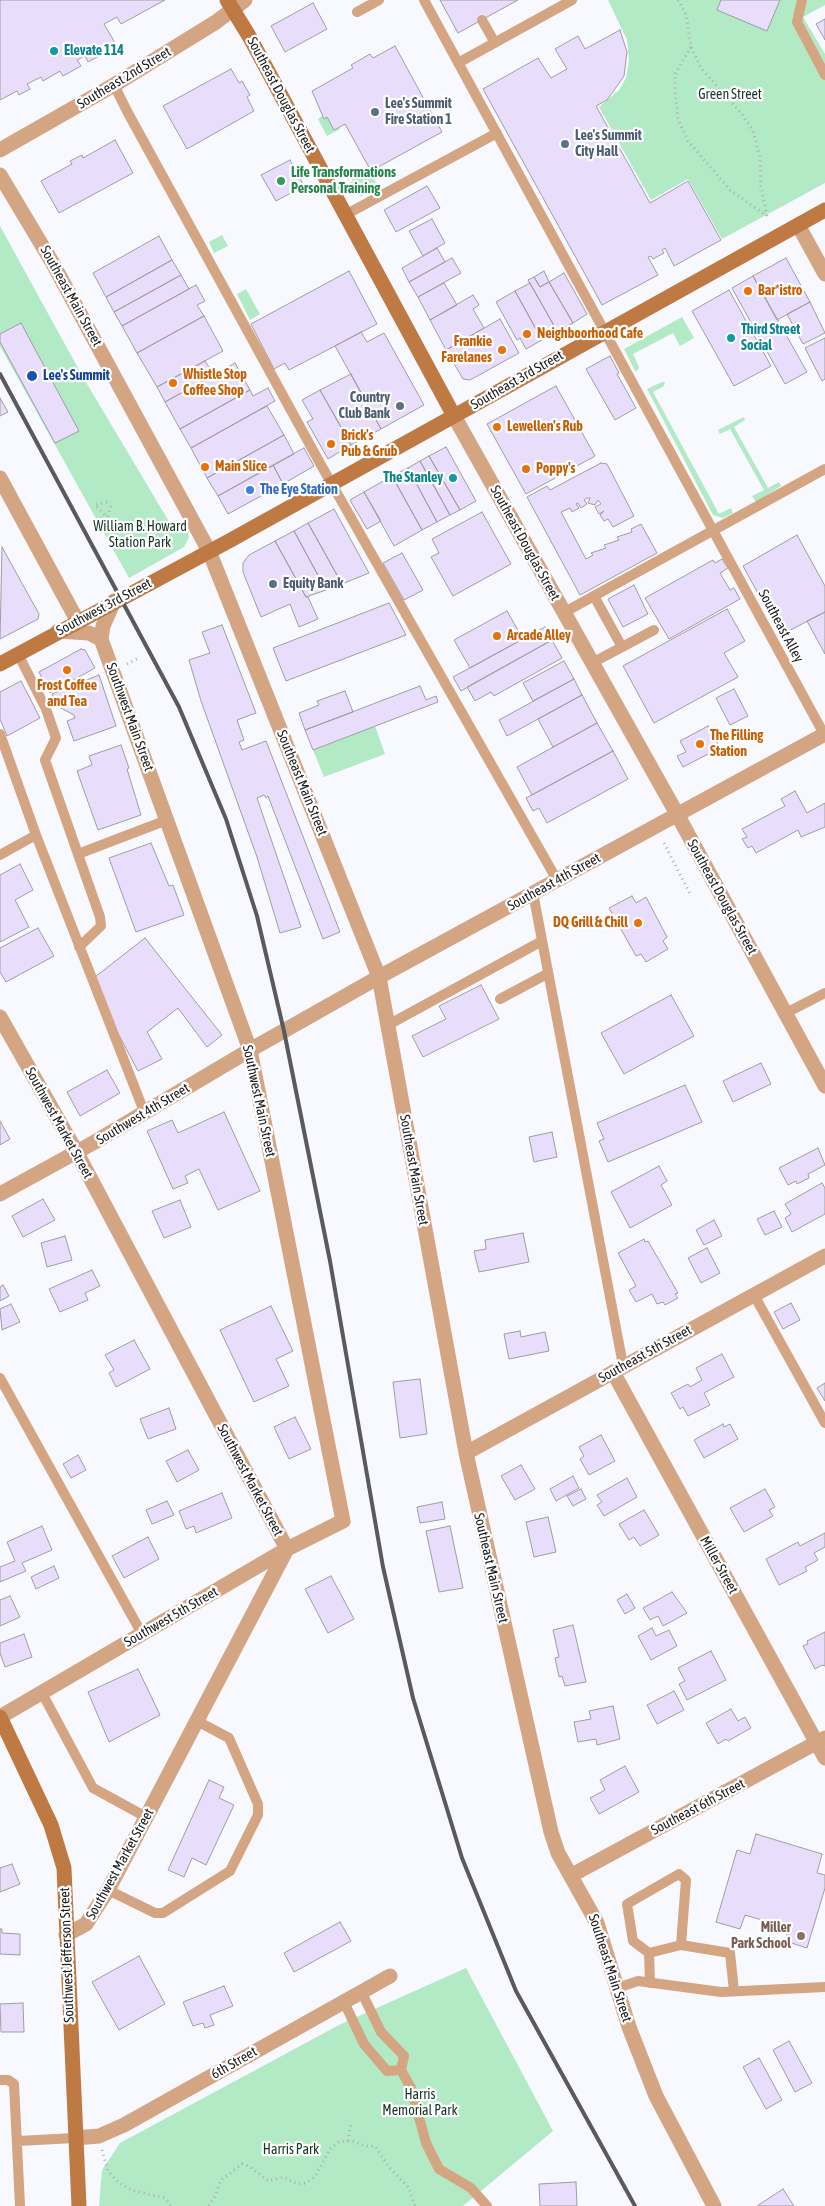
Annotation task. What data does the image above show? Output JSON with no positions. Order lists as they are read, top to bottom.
{
  "streets": {
    "main road": [
      "Southeast Douglas Street",
      "Southeast 3rd Street",
      "Southwest 3rd Street",
      "Southwest Jefferson Street"
    ],
    "street": [
      "Southeast 2nd Street",
      "Southeast Main Street",
      "Southwest Main Street",
      "Southeast 4th Street",
      "Southwest 4th Street",
      "Southwest Market Street",
      "Southeast 5th Street",
      "Miller Street",
      "Southwest 5th Street",
      "Southeast 6th Street",
      "6th Street"
    ],
    "lane": ["Southeast Alley"]
  },
  "crossings": [
    ["Southeast 2nd Street", "Southeast Douglas Street"],
    ["Southeast Douglas Street", "Southeast 3rd Street"],
    ["Southeast Douglas Street", "Southeast 4th Street"],
    ["Southeast Main Street", "Southeast 3rd Street"],
    ["Southeast Main Street", "Southwest 3rd Street"],
    ["Southeast Main Street", "Southeast 4th Street"],
    ["Southeast Main Street", "Southeast 5th Street"],
    ["Southeast Main Street", "Southeast 6th Street"],
    ["Southeast 3rd Street", "Southwest 3rd Street"],
    ["Southeast 3rd Street", "Southeast Alley"],
    ["Southeast Alley", "Southeast 4th Street"],
    ["Southwest Main Street", "Southwest 4th Street"],
    ["Southwest Main Street", "Southwest 5th Street"],
    ["Southeast 4th Street", "Southwest 4th Street"],
    ["Southwest 4th Street", "Southwest Market Street"],
    ["Southwest Market Street", "Southwest 5th Street"],
    ["Southwest Market Street", "Southwest Jefferson Street"],
    ["Southeast 5th Street", "Miller Street"],
    ["Miller Street", "Southeast 6th Street"],
    ["Southwest 5th Street", "Southwest Jefferson Street"],
    ["Southwest Jefferson Street", "6th Street"]
  ],
  "parks": [
    "Green Street",
    "William B. Howard Station Park",
    "Harris Memorial Park",
    "Harris Park"
  ],
  "places": [
    "Elevate 114",
    "Lee's Summit Fire Station 1",
    "Lee's Summit City Hall",
    "Life Transformations Personal Training",
    "Bar*istro",
    "Neighboorhood Cafe",
    "Third Street Social",
    "Frankie Farelanes",
    "Lee's Summit",
    "Whistle Stop Coffee Shop",
    "Country Club Bank",
    "Lewellen's Rub",
    "Brick's Pub & Grub",
    "Main Slice",
    "Poppy's",
    "The Stanley",
    "The Eye Station",
    "Equity Bank",
    "Arcade Alley",
    "Frost Coffee and Tea",
    "The Filling Station",
    "DQ Grill & Chill",
    "Miller Park School"
  ]
}
